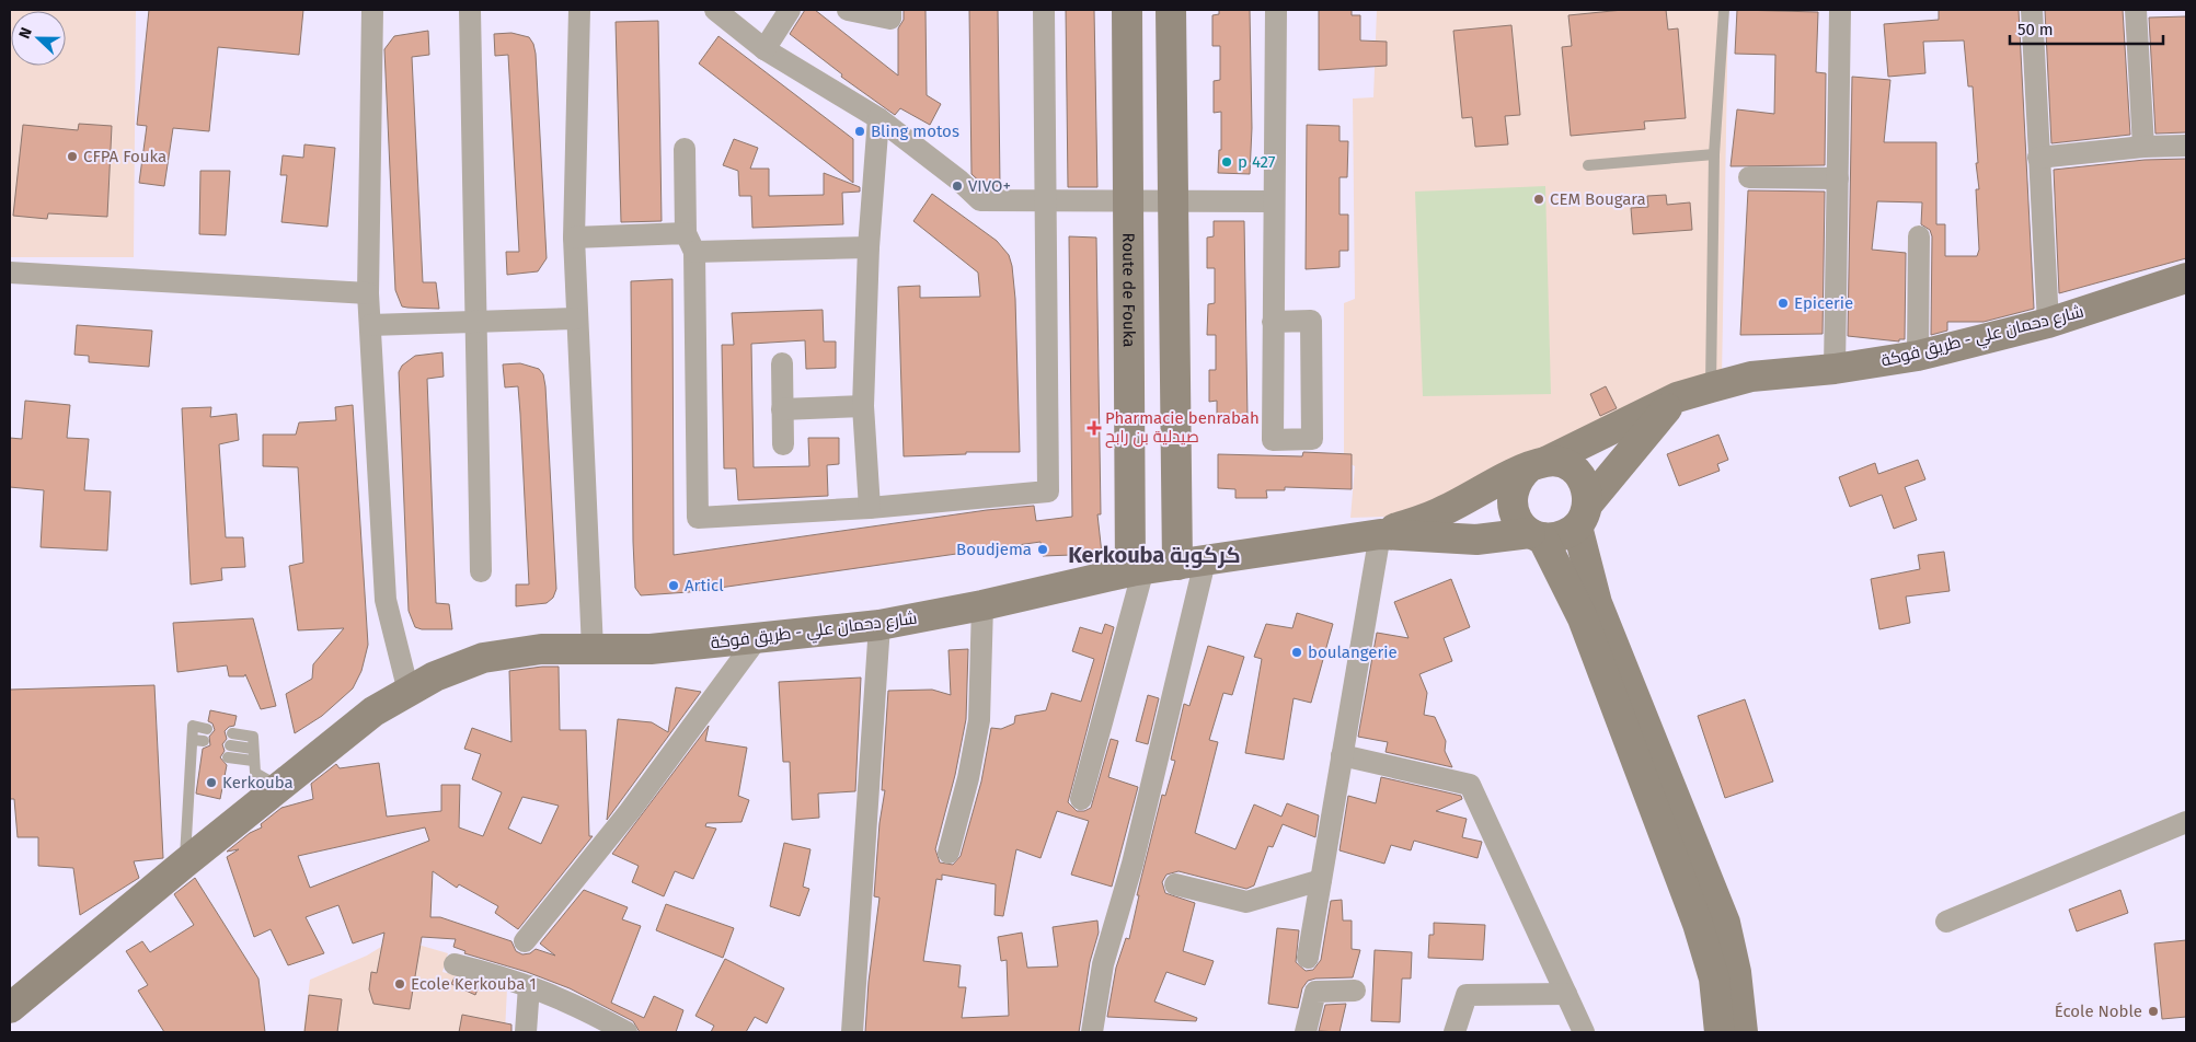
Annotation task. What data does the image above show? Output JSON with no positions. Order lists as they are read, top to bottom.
{
  "streets": {
    "main road": ["Route de Fouka", "شارع دحمان علي - طريق فوكة"]
  },
  "crossings": [
    ["Route de Fouka", "شارع دحمان علي - طريق فوكة"]
  ],
  "districts": ["Kerkouba كركوبة"],
  "places": {
    "other": [
      "Bling motos",
      "CFPA Fouka",
      "p 427",
      "VIVO+",
      "CEM Bougara",
      "Epicerie",
      "Boudjema",
      "Articl",
      "boulangerie",
      "Kerkouba",
      "Ecole Kerkouba 1",
      "École Noble"
    ],
    "health": ["Pharmacie benrabah صيدلية بن رابح"]
  },
  "scale_bar": "50 m",
  "north": "left"
}
